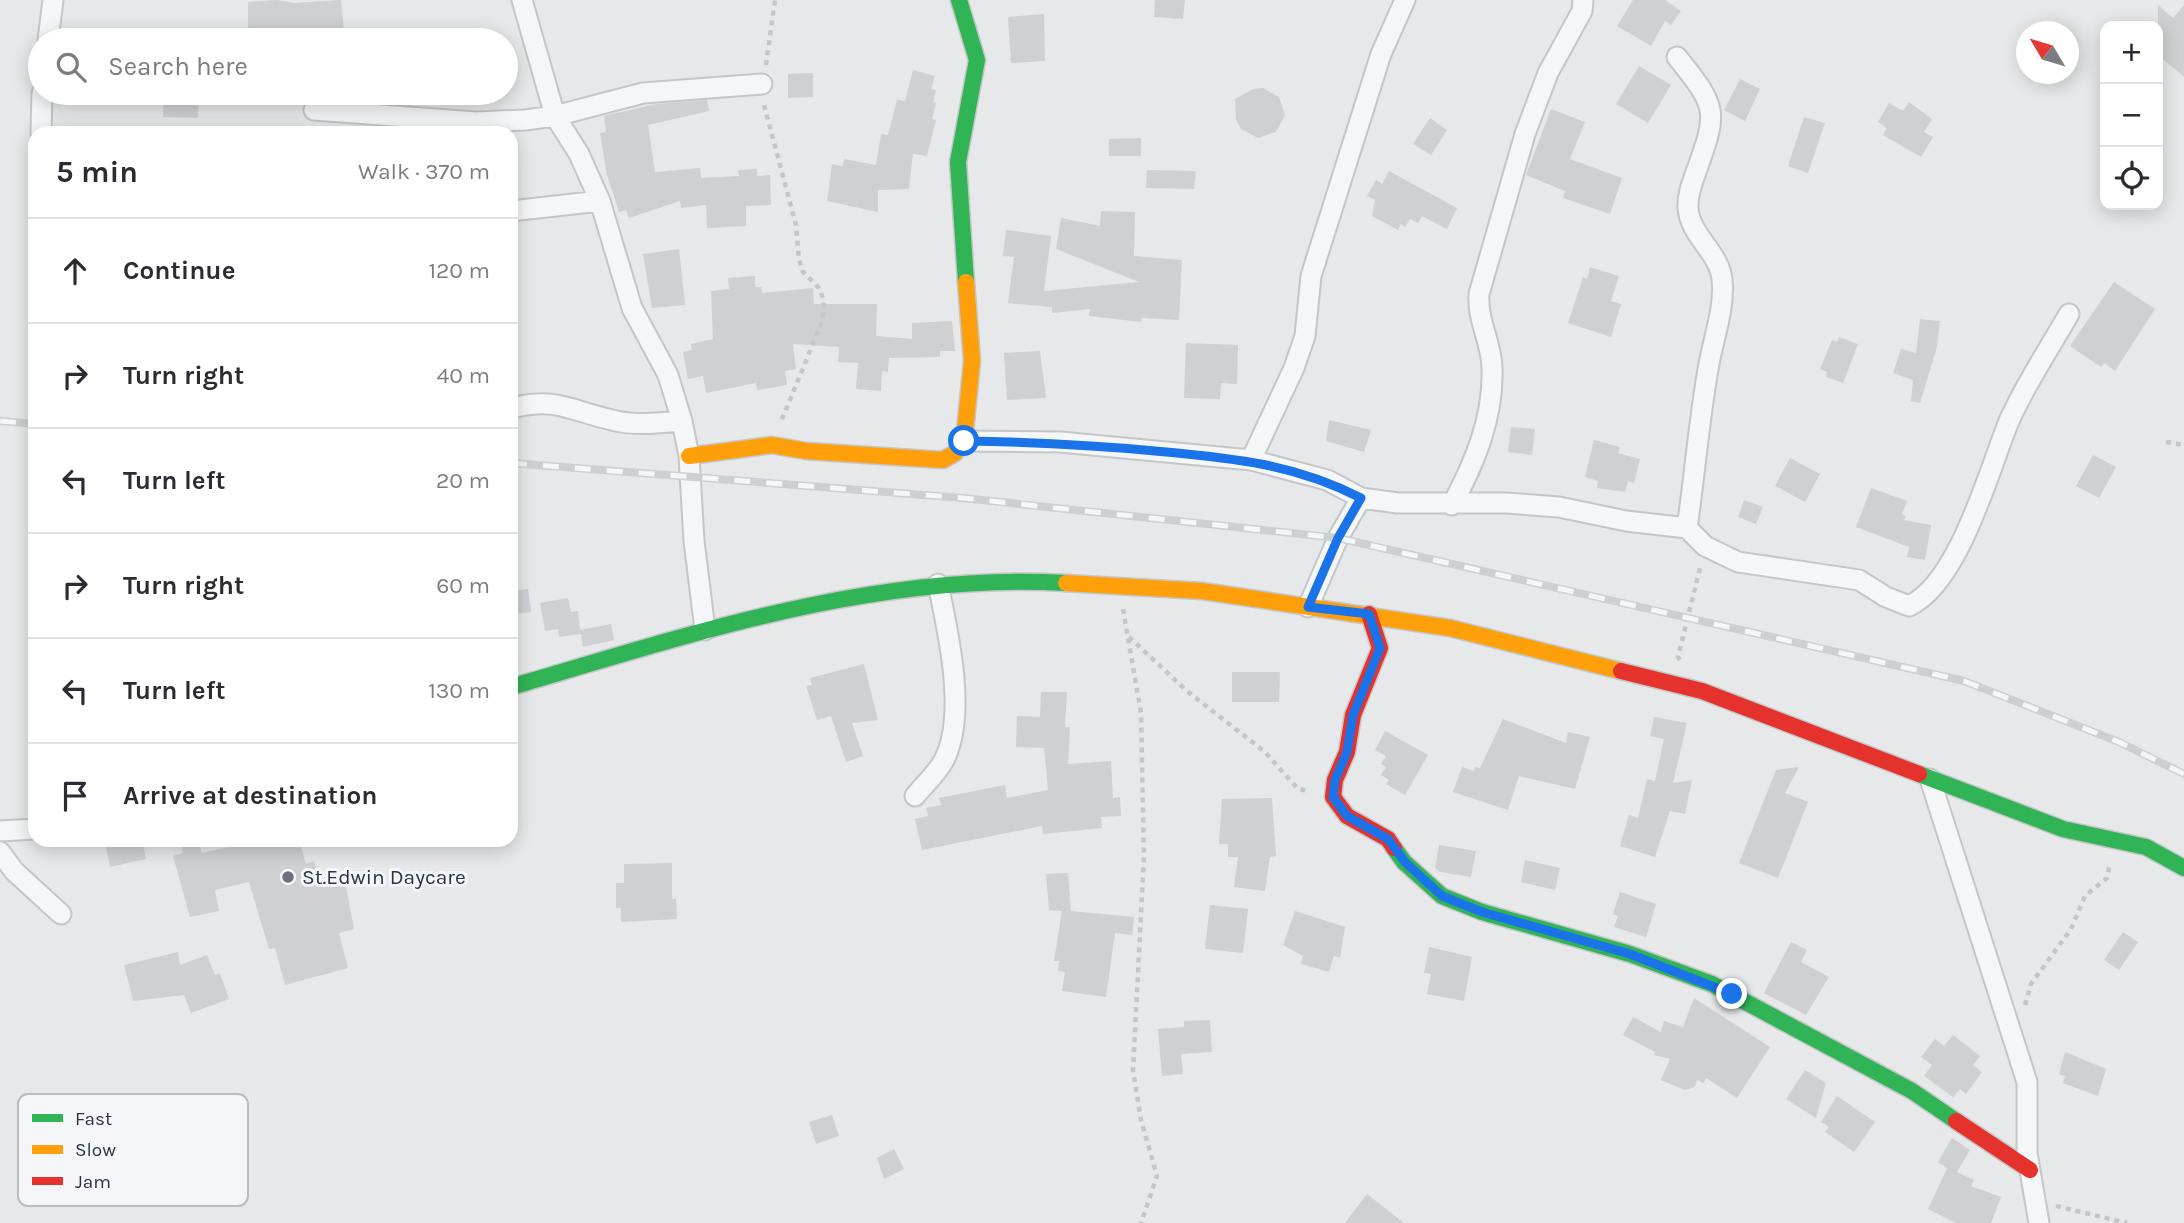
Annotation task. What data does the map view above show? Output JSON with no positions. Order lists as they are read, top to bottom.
{
  "places": ["St.Edwin Daycare"],
  "legend": ["Fast", "Slow", "Jam"],
  "north": "top left",
  "page": {
    "map_buttons": ["+", "−"],
    "search": "Search here",
    "heading": ["5 min", "Walk · 370 m"],
    "list": [
      ["Continue", "120 m"],
      ["Turn right", "40 m"],
      ["Turn left", "20 m"],
      ["Turn right", "60 m"],
      ["Turn left", "130 m"],
      "Arrive at destination"
    ]
  }
}
